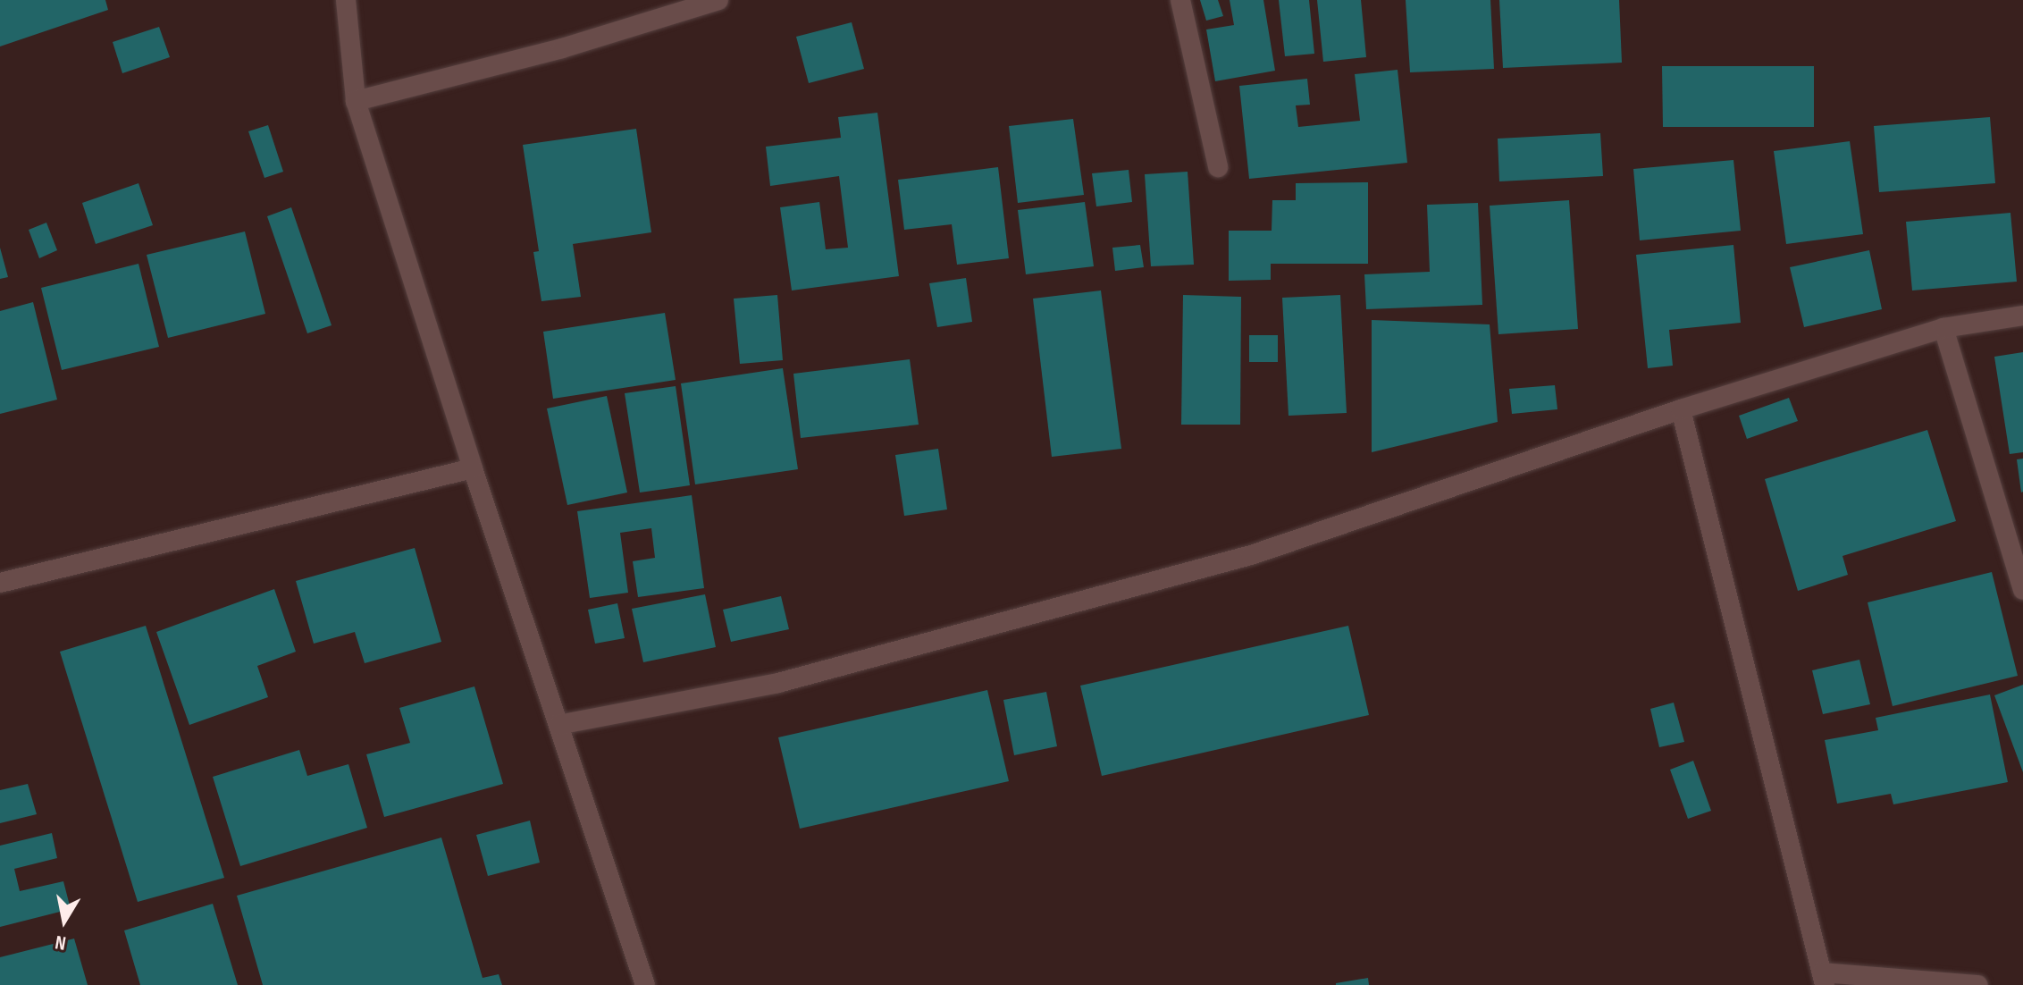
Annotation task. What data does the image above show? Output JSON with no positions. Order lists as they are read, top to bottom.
{
  "north": "bottom"
}
